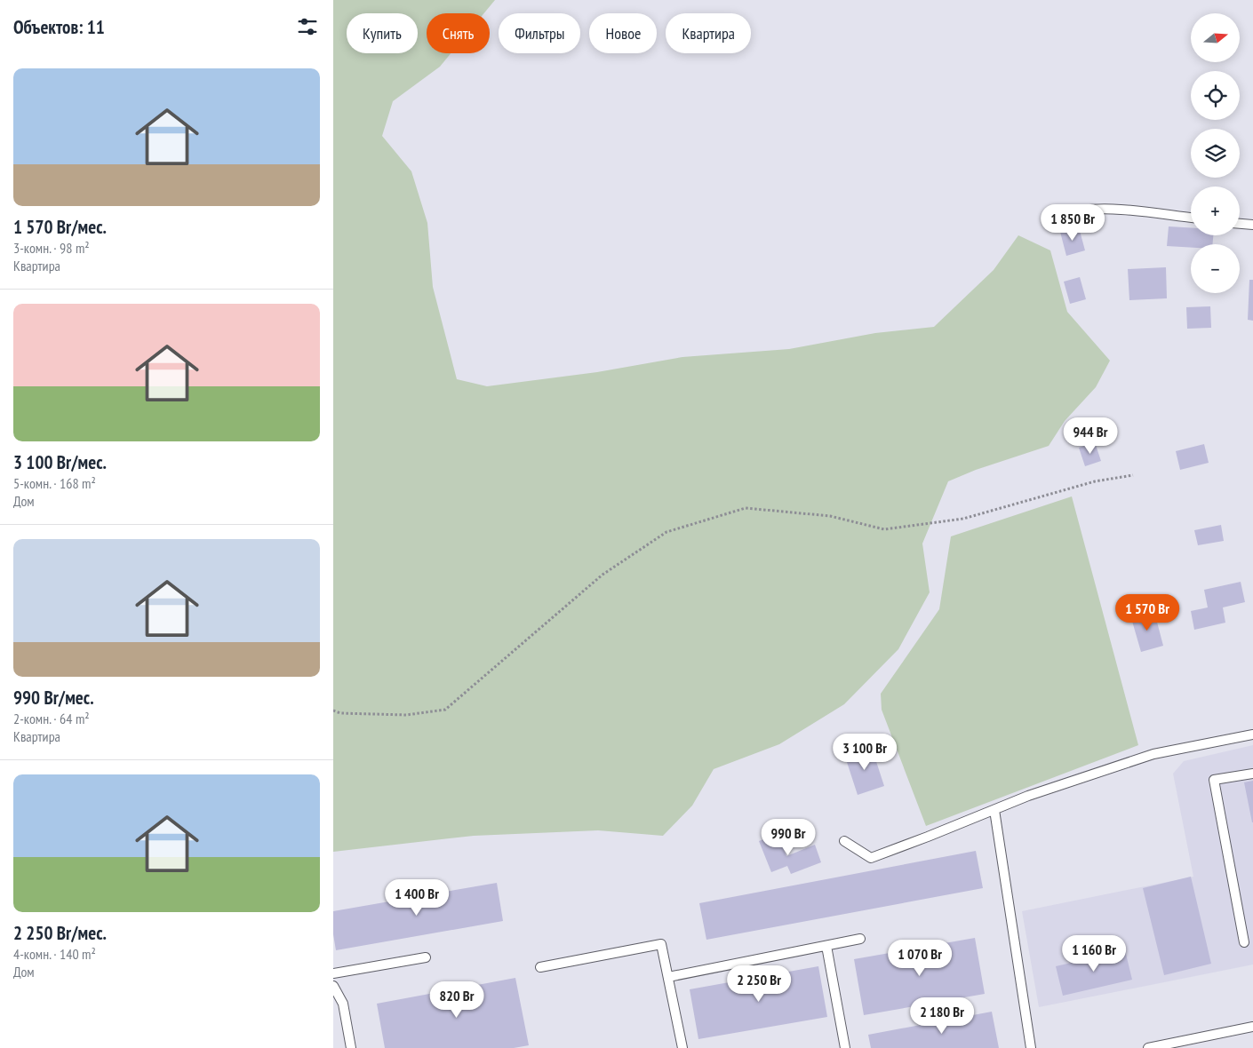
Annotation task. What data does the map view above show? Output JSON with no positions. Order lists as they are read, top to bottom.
{
  "north": "right",
  "page": {
    "heading": "Объектов: 11",
    "map_buttons": ["+", "−"],
    "chip": [
      "Купить",
      "Снять",
      "Фильтры",
      "Новое",
      "Квартира"
    ],
    "list": [
      {
        "name": "1 570 Br/мес.",
        "note": "3-комн. · 98 m² · Квартира"
      },
      {
        "name": "3 100 Br/мес.",
        "note": "5-комн. · 168 m² · Дом"
      },
      {
        "name": "990 Br/мес.",
        "note": "2-комн. · 64 m² · Квартира"
      },
      {
        "name": "2 250 Br/мес.",
        "note": "4-комн. · 140 m² · Дом"
      }
    ],
    "price": [
      "1 850 Br",
      "944 Br",
      "1 570 Br",
      "3 100 Br",
      "990 Br",
      "1 400 Br",
      "1 160 Br",
      "1 070 Br",
      "2 250 Br",
      "820 Br",
      "2 180 Br"
    ]
  }
}
